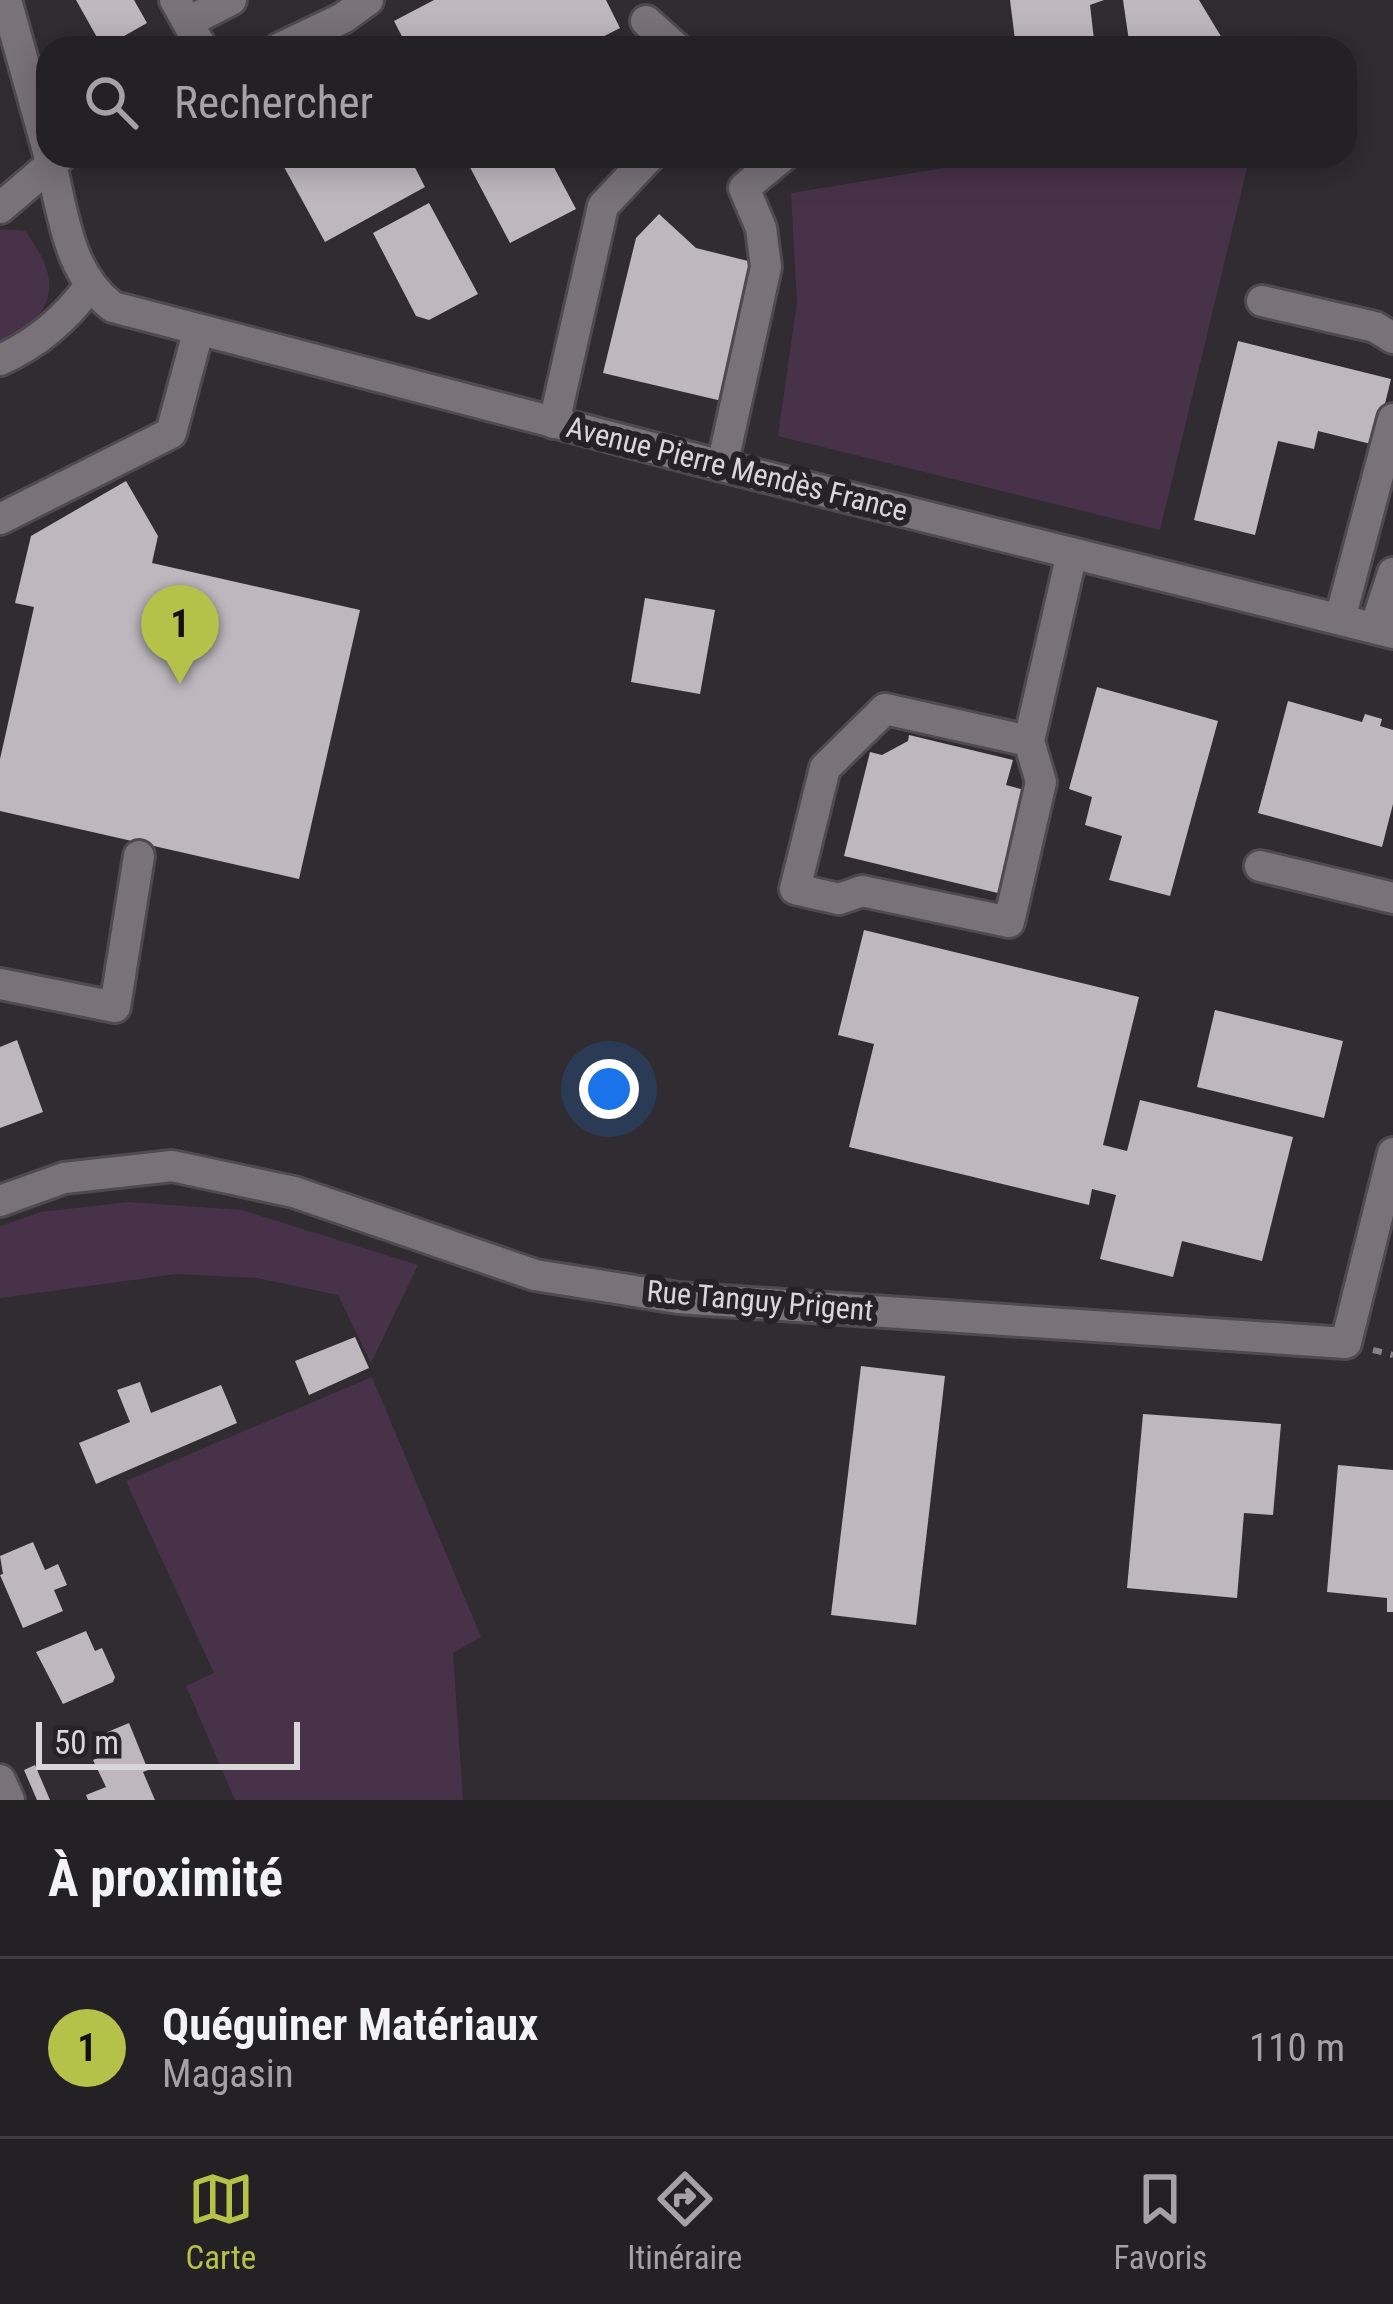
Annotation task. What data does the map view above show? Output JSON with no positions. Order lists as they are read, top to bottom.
{
  "streets": {
    "street": ["Avenue Pierre Mendès France", "Rue Tanguy Prigent"]
  },
  "scale_bar": "50 m",
  "page": {
    "search": "Rechercher",
    "pins": "1",
    "scale": "50 m",
    "heading": "À proximité",
    "list": [
      {
        "mark": "1",
        "name": "Quéguiner Matériaux",
        "note": "Magasin",
        "value": "110 m"
      }
    ],
    "nav": ["Carte", "Itinéraire", "Favoris"]
  }
}
